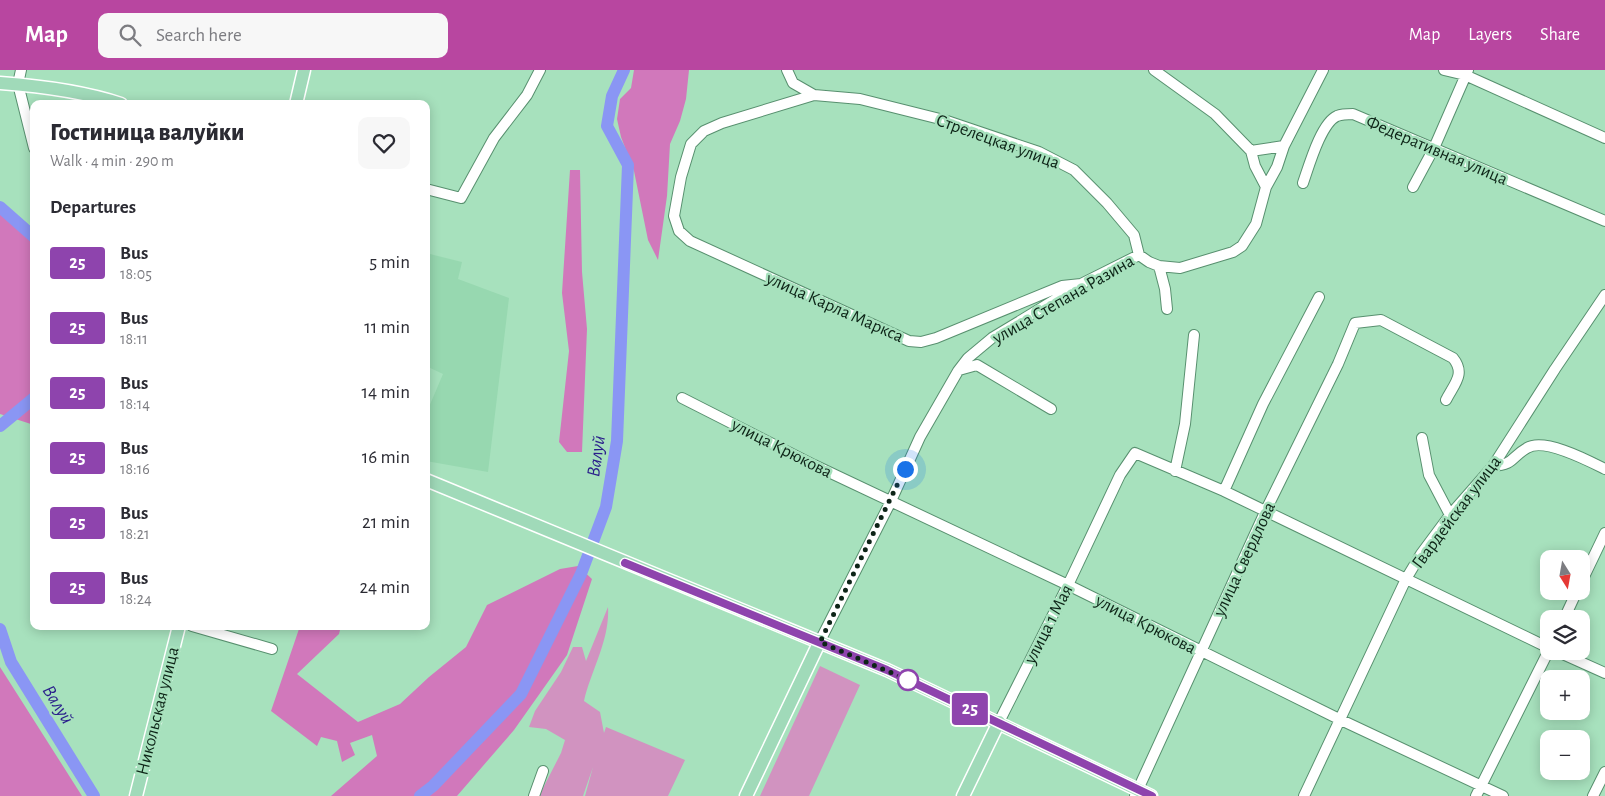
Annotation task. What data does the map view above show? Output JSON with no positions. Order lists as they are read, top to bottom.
{
  "streets": {
    "main road": ["улица Степана Разина", "улица 1 Мая", "Никольская улица"],
    "street": [
      "Стрелецкая улица",
      "Федеративная улица",
      "улица Карла Маркса",
      "улица Крюкова",
      "Гвардейская улица",
      "улица Свердлова"
    ]
  },
  "crossings": [
    ["Стрелецкая улица", "улица Степана Разина"],
    ["Стрелецкая улица", "улица Карла Маркса"],
    ["улица Степана Разина", "улица Карла Маркса"],
    ["улица Степана Разина", "улица Крюкова"],
    ["улица Крюкова", "Гвардейская улица"],
    ["улица Крюкова", "улица Свердлова"],
    ["улица Крюкова", "улица 1 Мая"]
  ],
  "water": ["Валуй"],
  "lines": ["bus line 25"],
  "north": "bottom",
  "page": {
    "header": "Map",
    "search": "Search here",
    "nav": ["Map", "Layers", "Share"],
    "on_map": "25",
    "heading": [
      ["Гостиница валуйки", "Walk · 4 min · 290 m"],
      "Departures"
    ],
    "list": [
      {
        "mark": "25",
        "name": "Bus",
        "note": "18:05",
        "value": "5 min"
      },
      {
        "mark": "25",
        "name": "Bus",
        "note": "18:11",
        "value": "11 min"
      },
      {
        "mark": "25",
        "name": "Bus",
        "note": "18:14",
        "value": "14 min"
      },
      {
        "mark": "25",
        "name": "Bus",
        "note": "18:16",
        "value": "16 min"
      },
      {
        "mark": "25",
        "name": "Bus",
        "note": "18:21",
        "value": "21 min"
      },
      {
        "mark": "25",
        "name": "Bus",
        "note": "18:24",
        "value": "24 min"
      }
    ],
    "map_buttons": ["+", "−"]
  }
}
